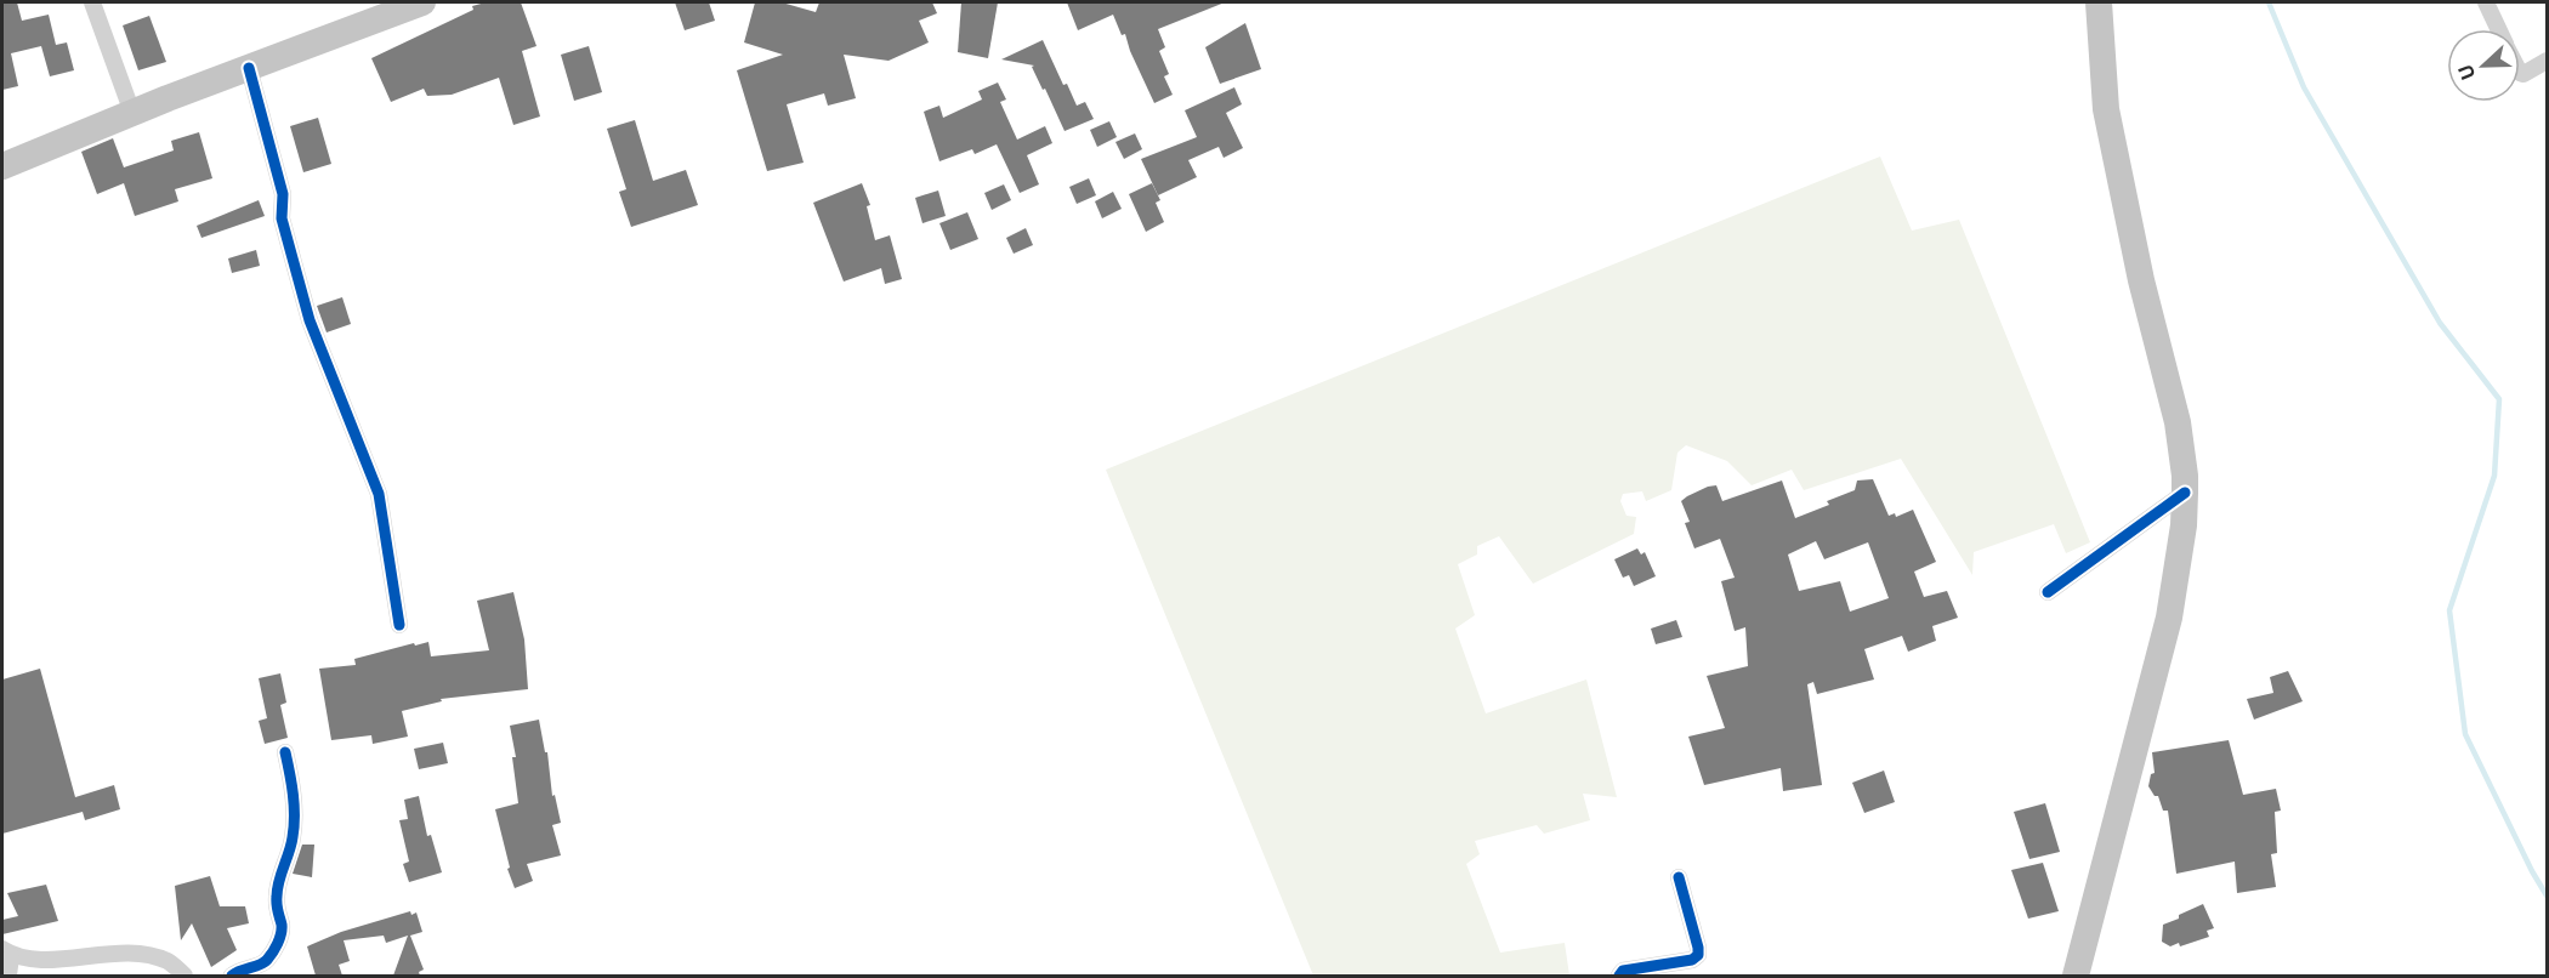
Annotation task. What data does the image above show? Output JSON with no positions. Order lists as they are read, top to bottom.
{
  "north": "left"
}
